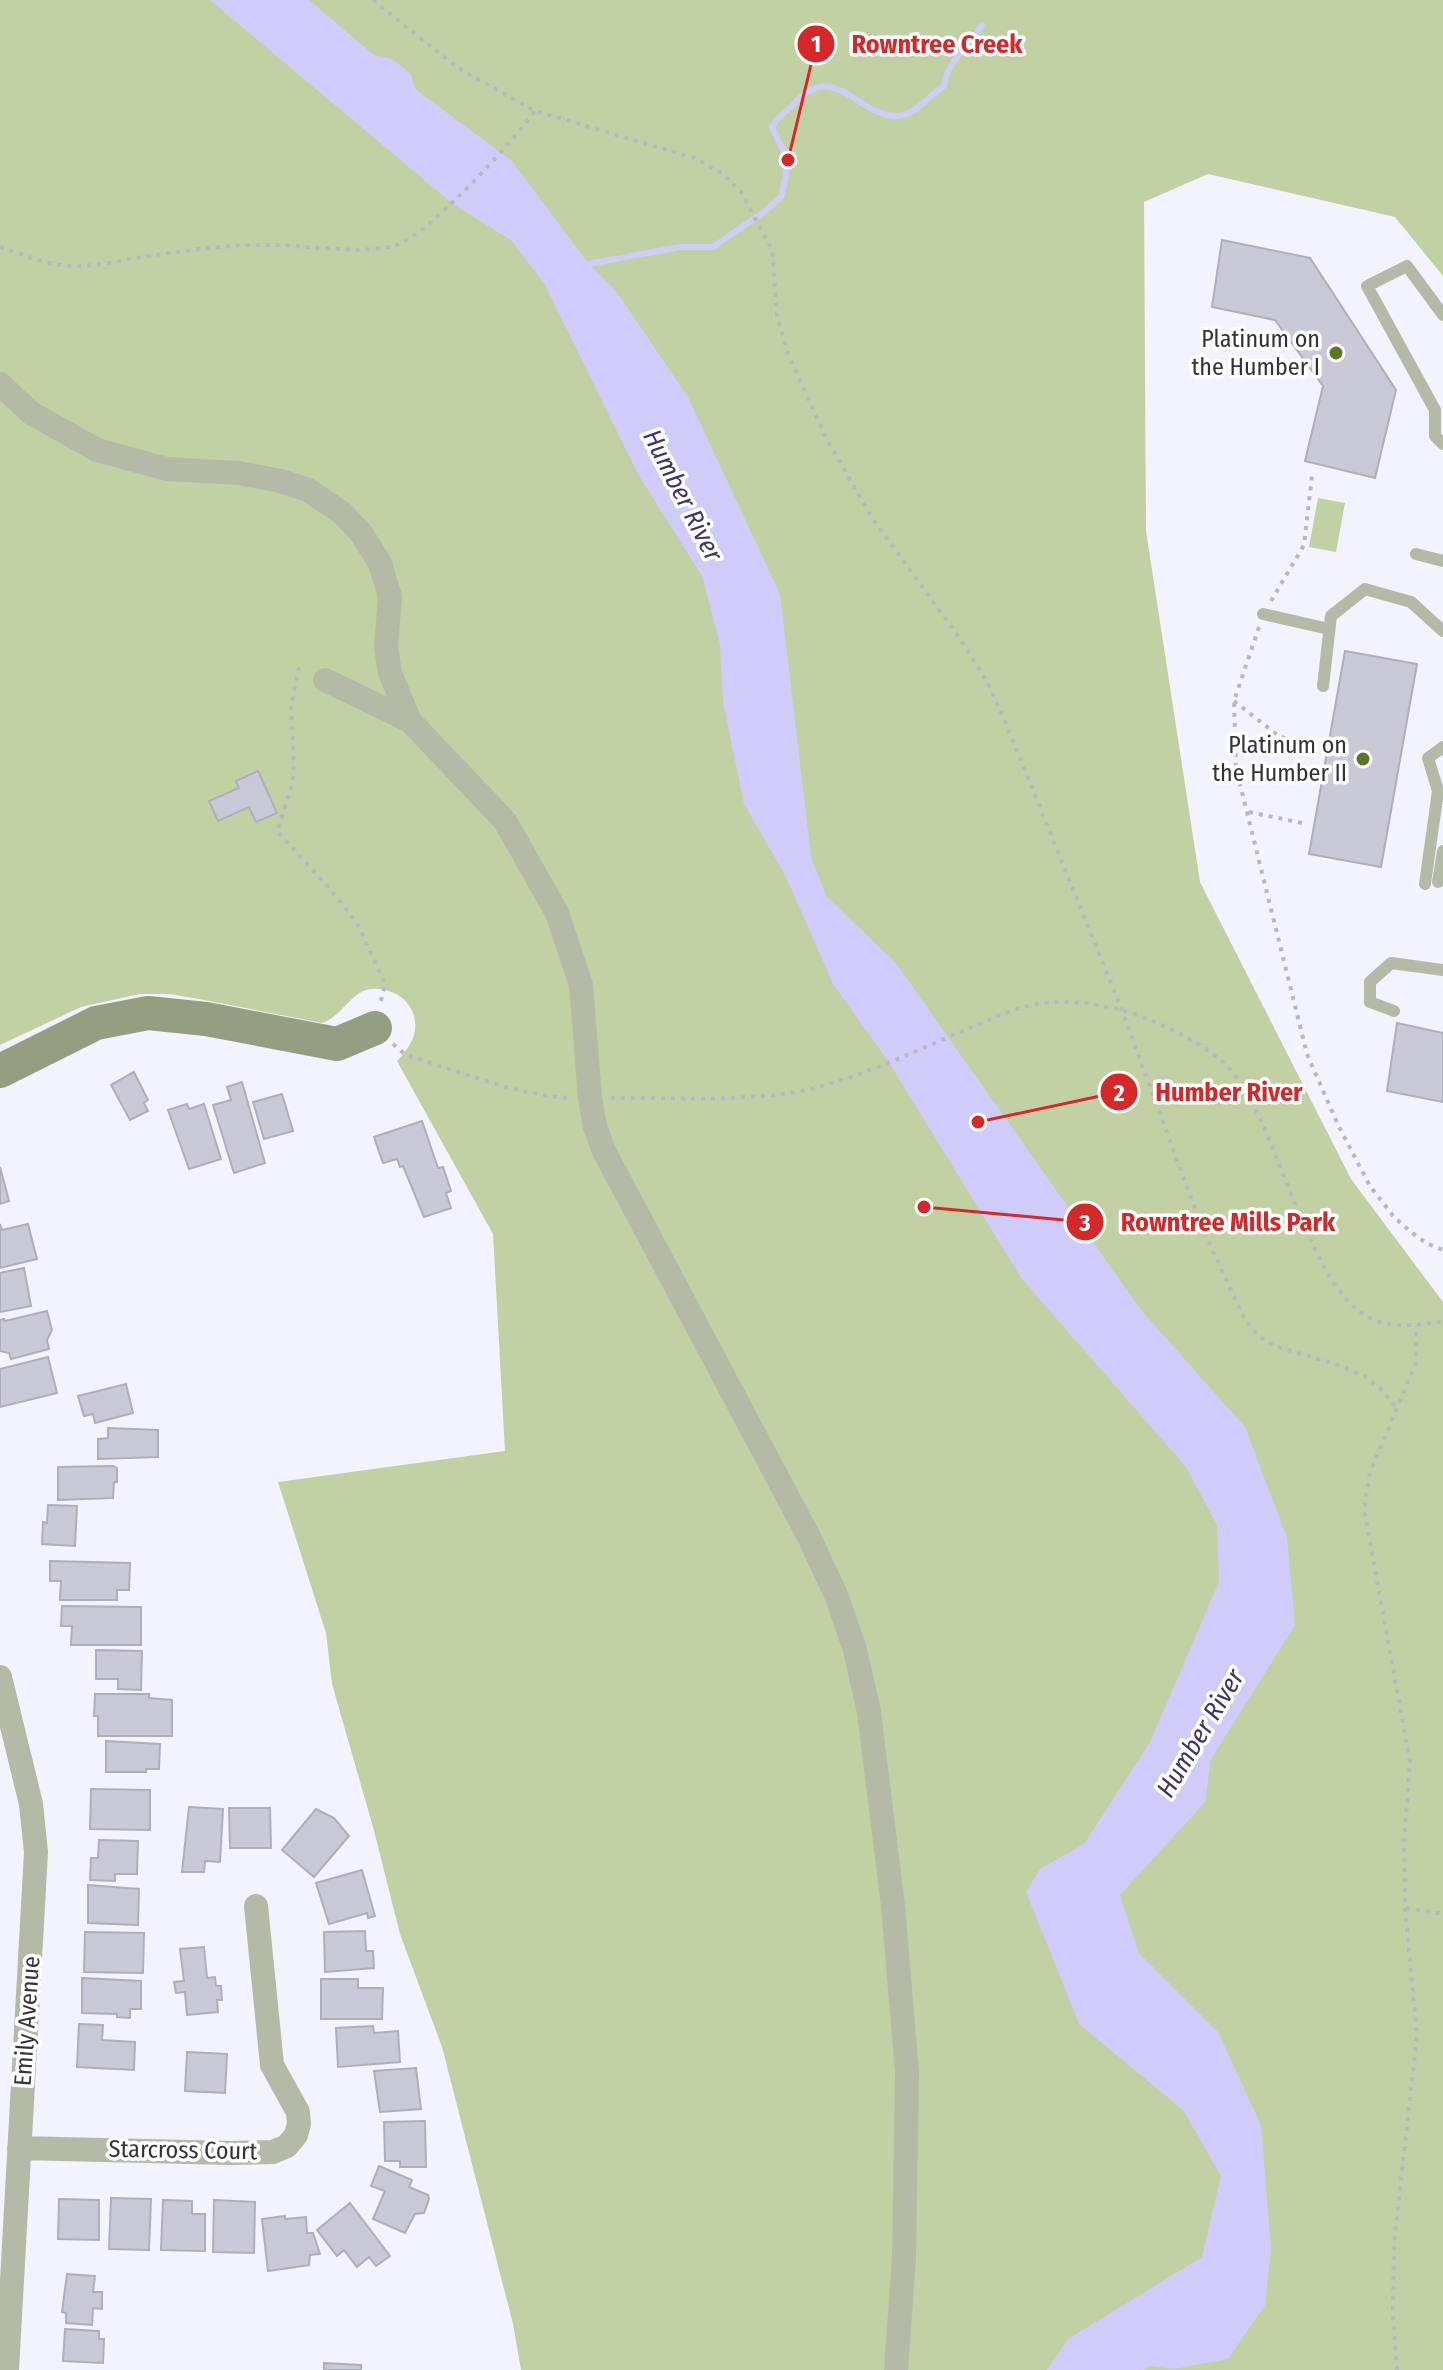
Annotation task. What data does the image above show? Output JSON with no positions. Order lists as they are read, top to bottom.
{
  "streets": {
    "street": ["Emily Avenue", "Starcross Court"]
  },
  "crossings": [
    ["Emily Avenue", "Starcross Court"]
  ],
  "water": ["Humber River"],
  "places": [
    "Rowntree Creek",
    "Platinum on the Humber I",
    "Platinum on the Humber II",
    "Humber River",
    "Rowntree Mills Park"
  ]
}
